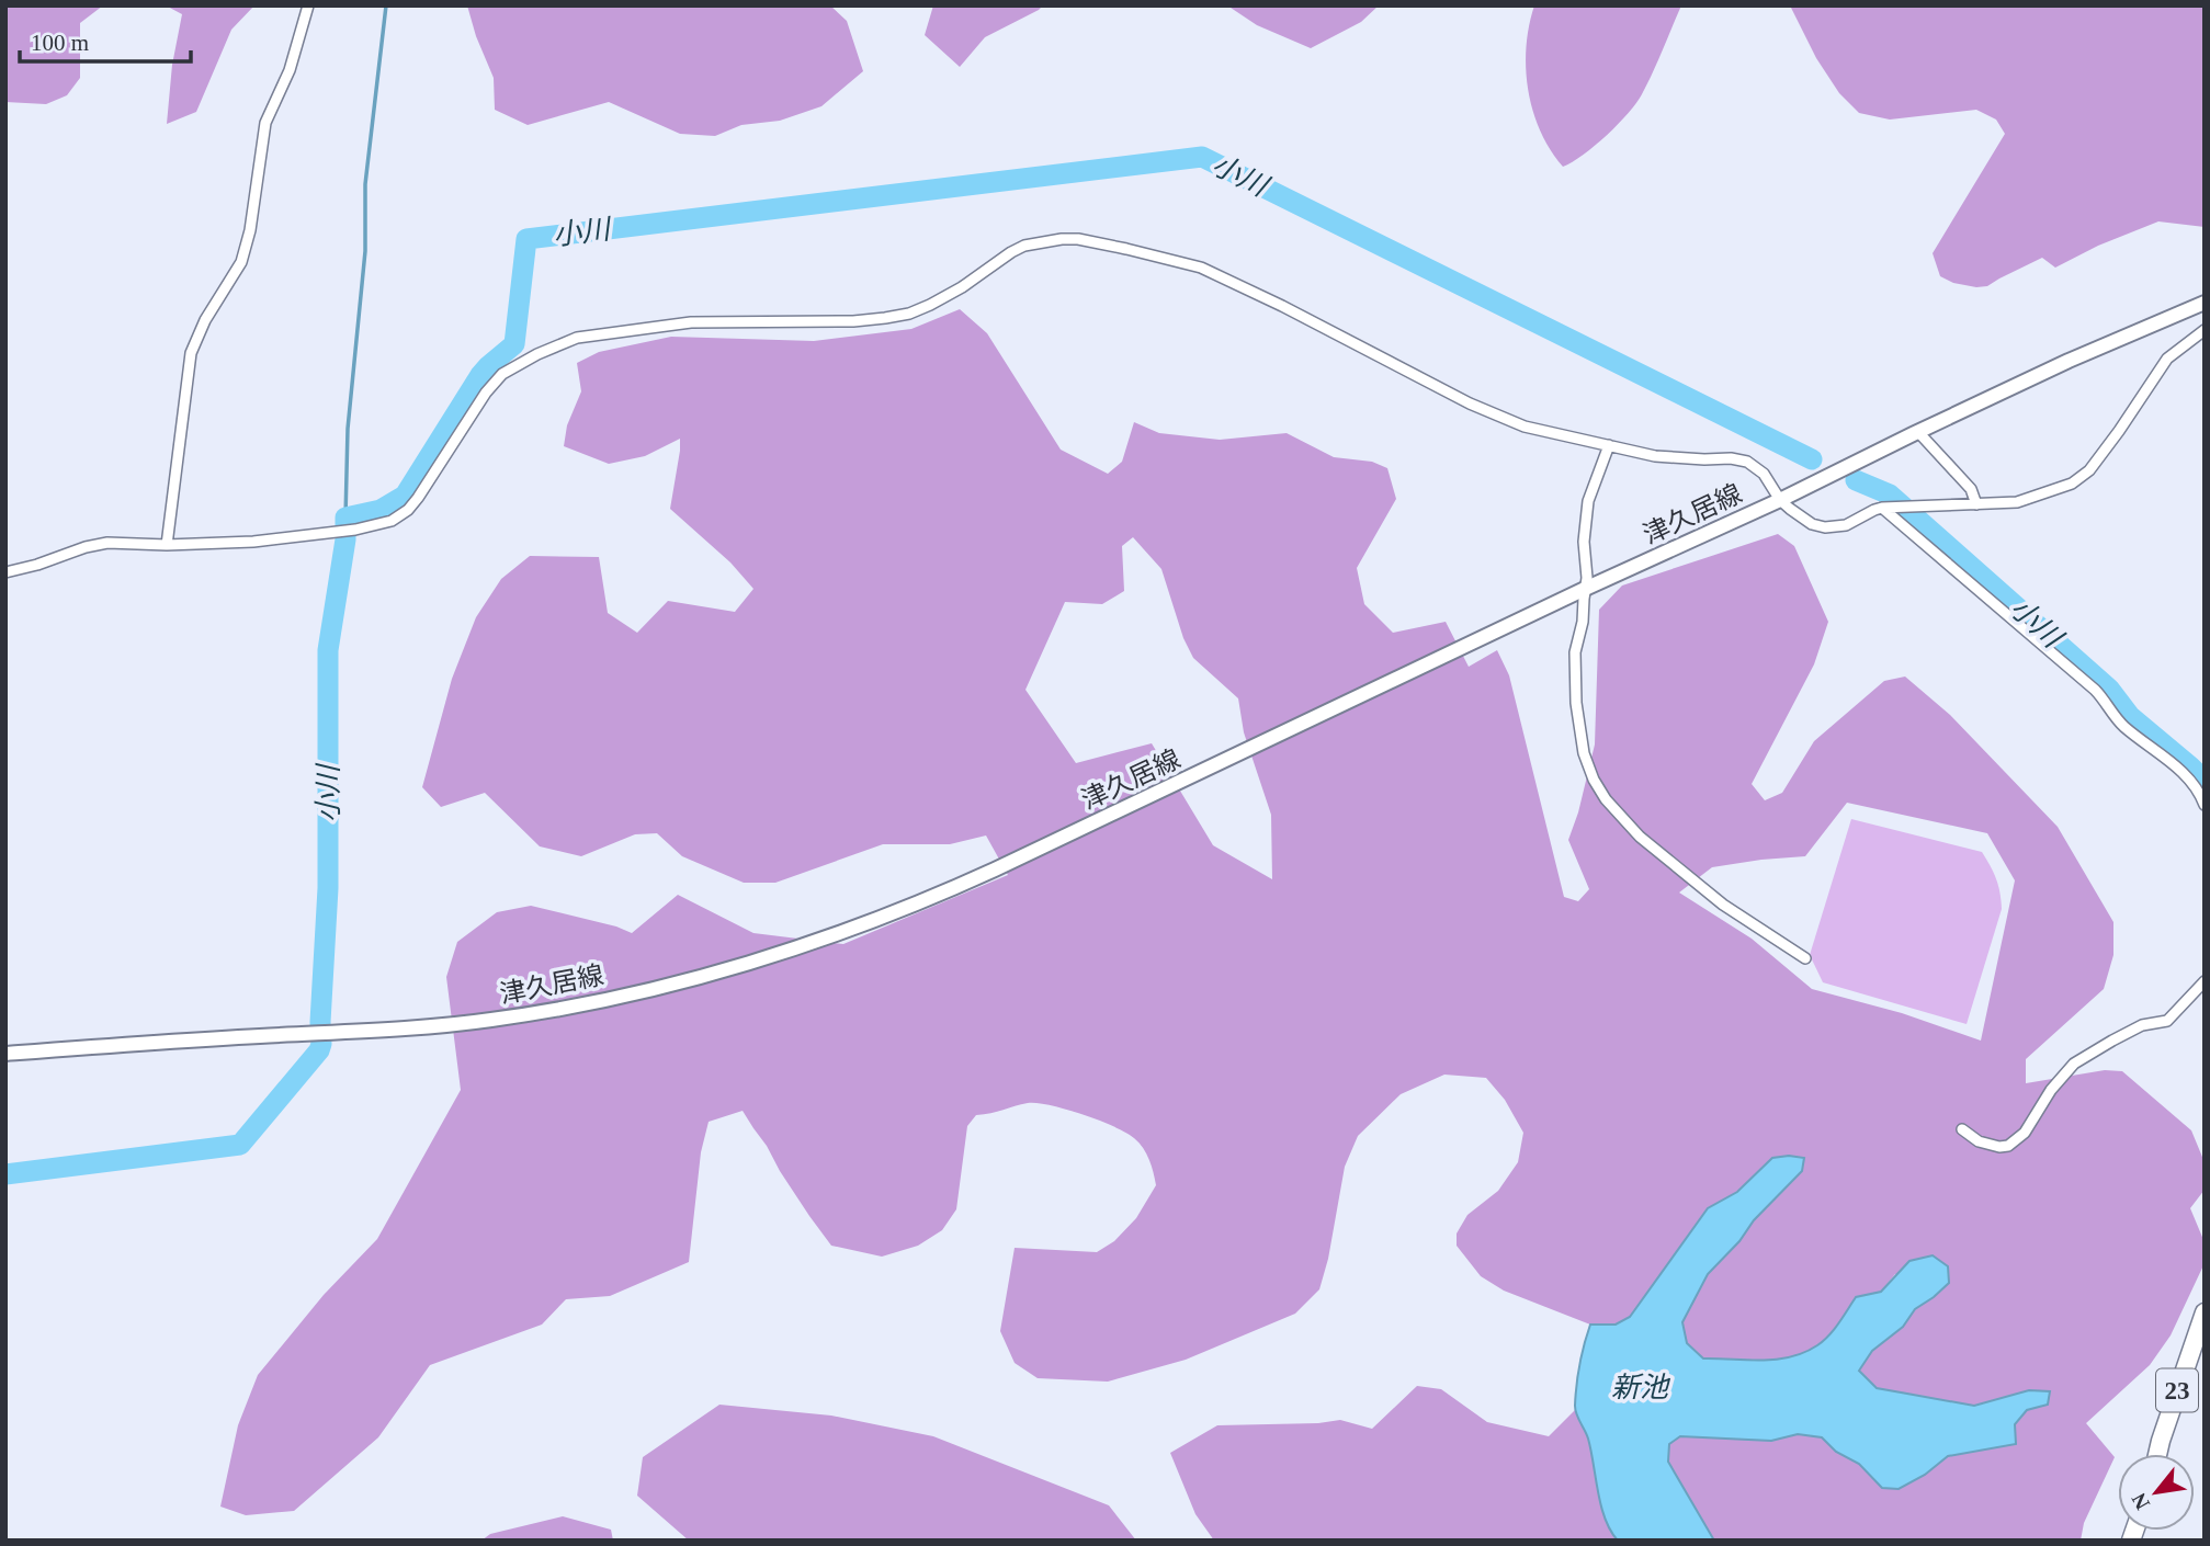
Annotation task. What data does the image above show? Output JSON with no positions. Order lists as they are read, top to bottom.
{
  "streets": {
    "highway": ["23"],
    "main road": ["津久居線"]
  },
  "water": ["小川", "新池"],
  "scale_bar": "100 m",
  "north": "bottom left"
}
